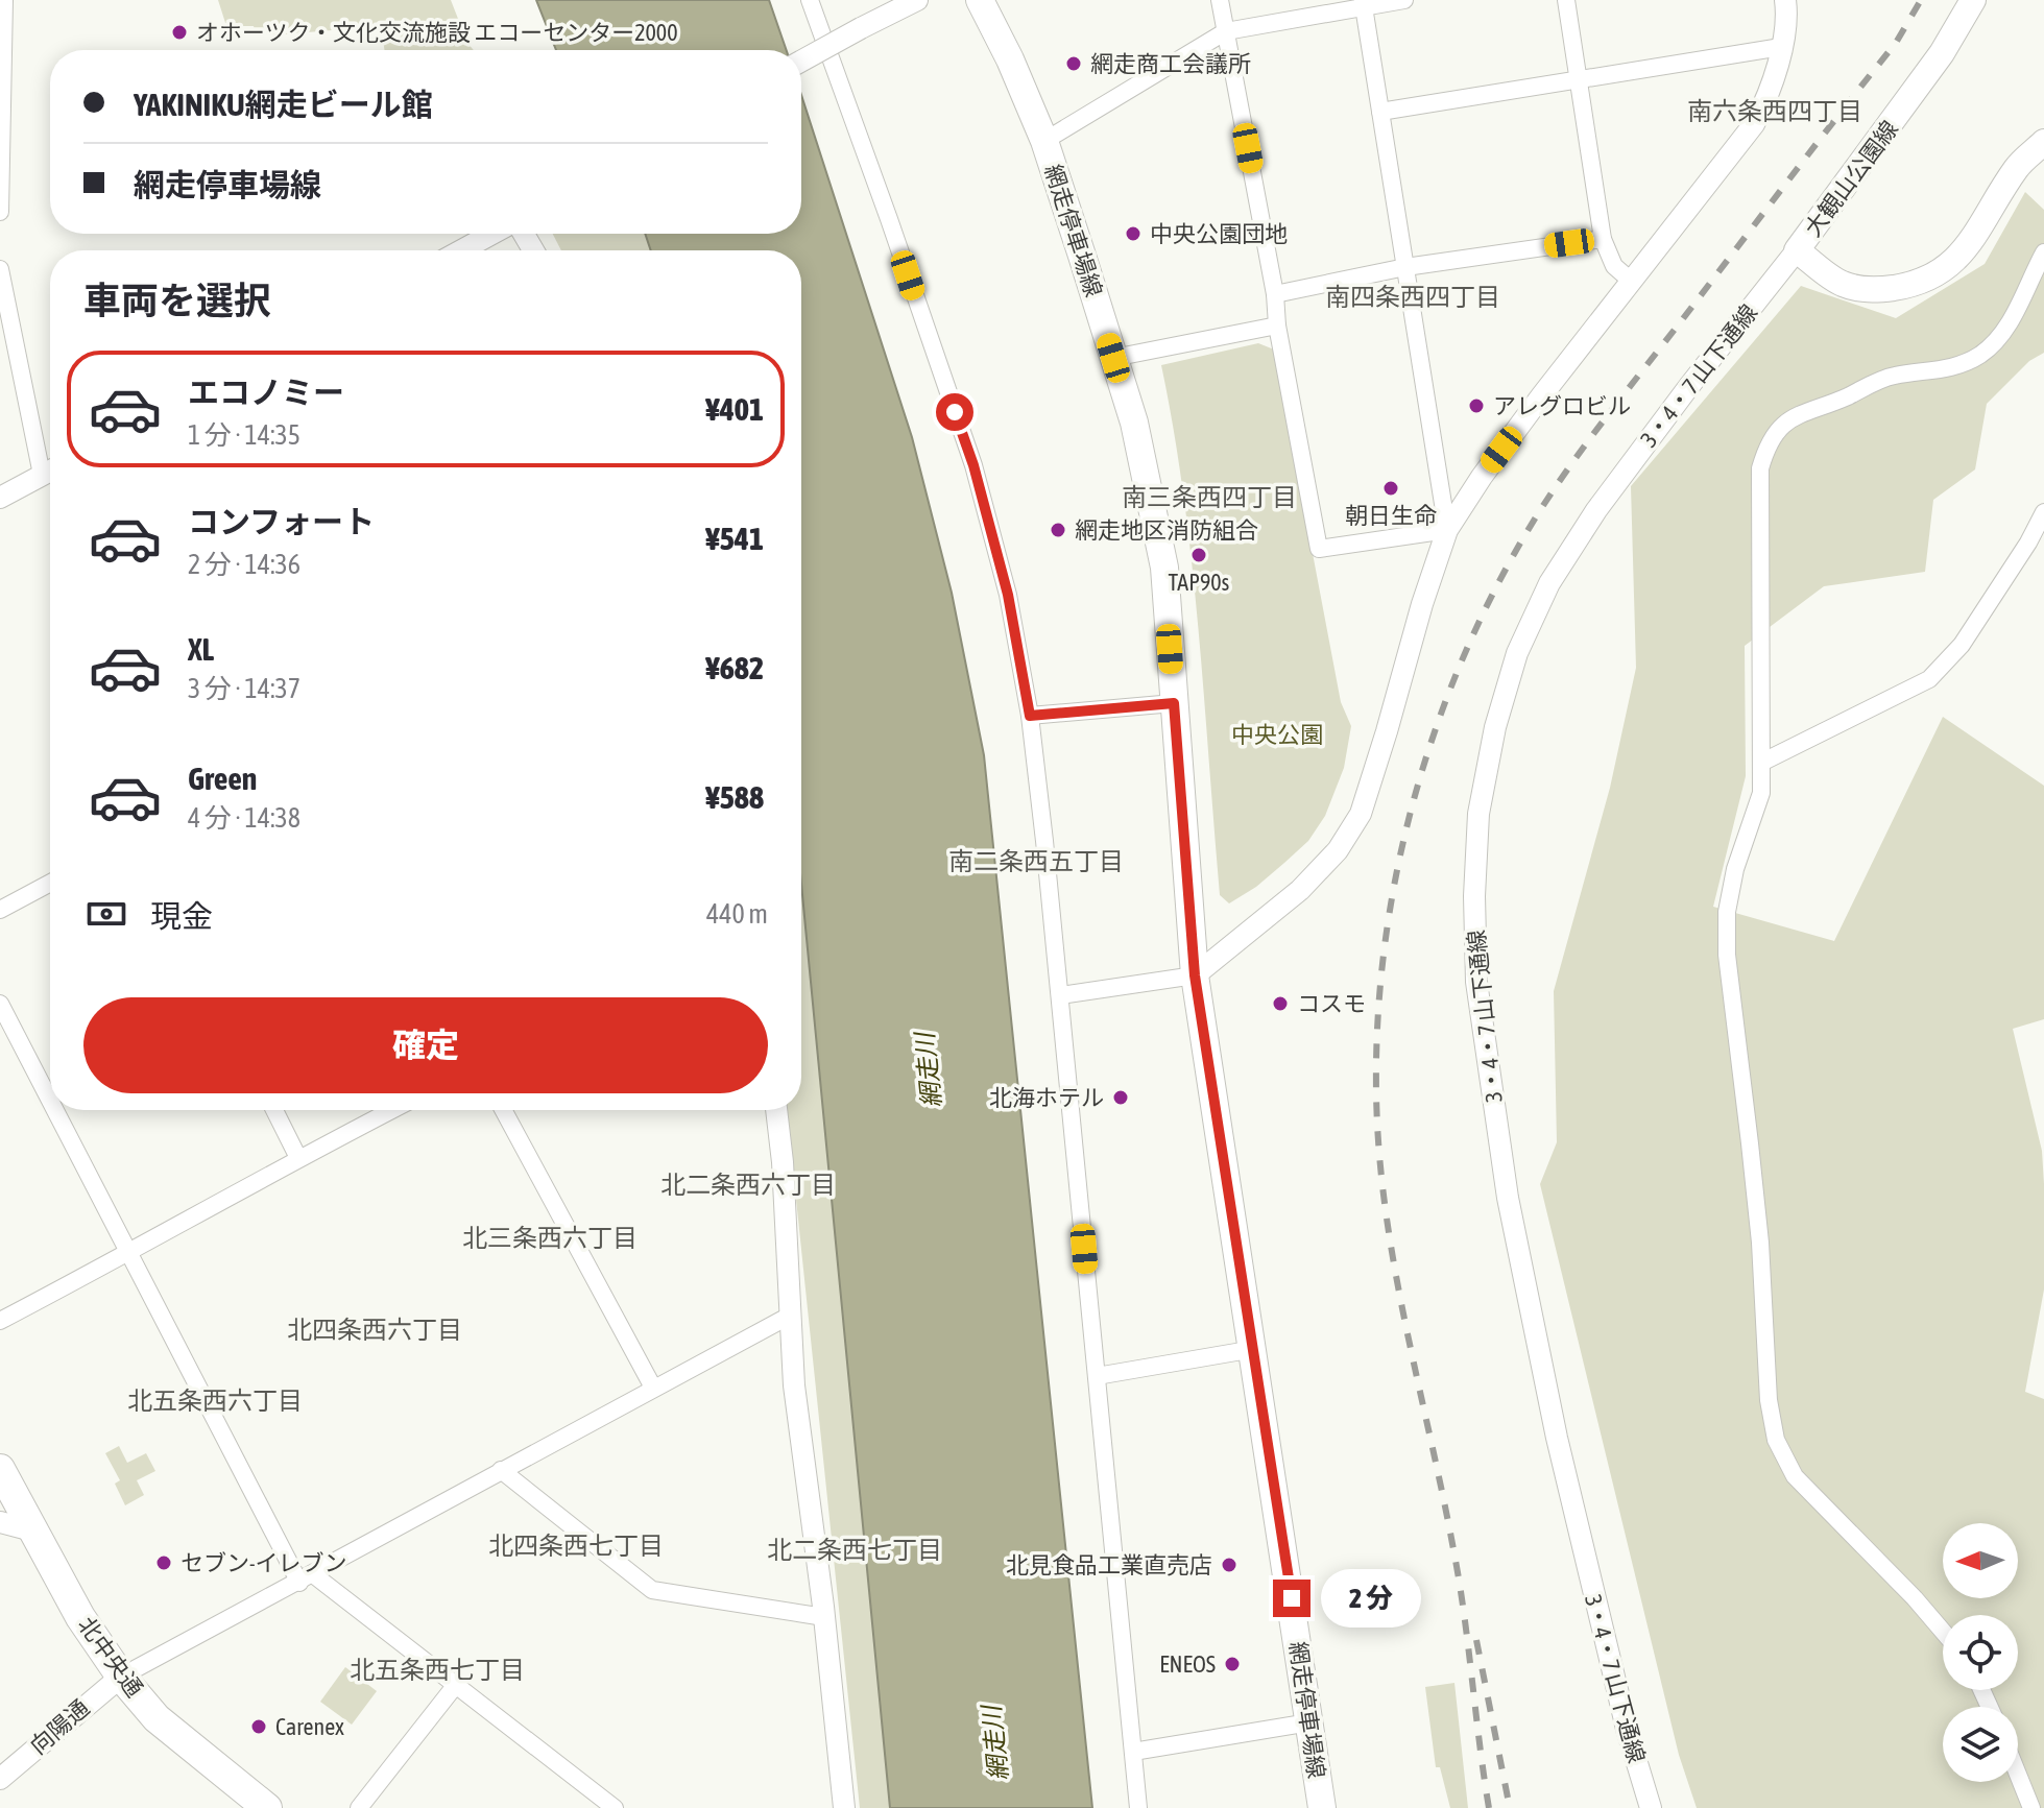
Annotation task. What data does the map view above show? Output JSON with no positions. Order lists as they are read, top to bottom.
{
  "streets": {
    "highway": ["北中央通"],
    "main road": ["大観山公園線", "網走停車場線"],
    "street": ["3・4・7 山下通線", "向陽通"]
  },
  "crossings": [
    ["大観山公園線", "3・4・7 山下通線"],
    ["北中央通", "向陽通"]
  ],
  "districts": [
    "南六条西四丁目",
    "南四条西四丁目",
    "南三条西四丁目",
    "南二条西五丁目",
    "北二条西六丁目",
    "北三条西六丁目",
    "北四条西六丁目",
    "北五条西六丁目",
    "北四条西七丁目",
    "北二条西七丁目",
    "北五条西七丁目"
  ],
  "water": ["網走川"],
  "parks": ["中央公園"],
  "places": [
    "オホーツク・文化交流施設 エコーセンター2000",
    "網走商工会議所",
    "中央公園団地",
    "アレグロビル",
    "朝日生命",
    "網走地区消防組合",
    "TAP90s",
    "コスモ",
    "北海ホテル",
    "セブン-イレブン",
    "北見食品工業直売店",
    "ENEOS",
    "Carenex"
  ],
  "north": "left",
  "page": {
    "banner": ["YAKINIKU網走ビール館", "網走停車場線"],
    "heading": "車両を選択",
    "list": [
      {
        "name": "エコノミー",
        "note": "1 分 · 14:35",
        "value": "¥401"
      },
      {
        "name": "コンフォート",
        "note": "2 分 · 14:36",
        "value": "¥541"
      },
      {
        "name": "XL",
        "note": "3 分 · 14:37",
        "value": "¥682"
      },
      {
        "name": "Green",
        "note": "4 分 · 14:38",
        "value": "¥588"
      }
    ],
    "pay": ["現金", "440 m"],
    "buttons": "確定",
    "bubble": "2 分"
  }
}
